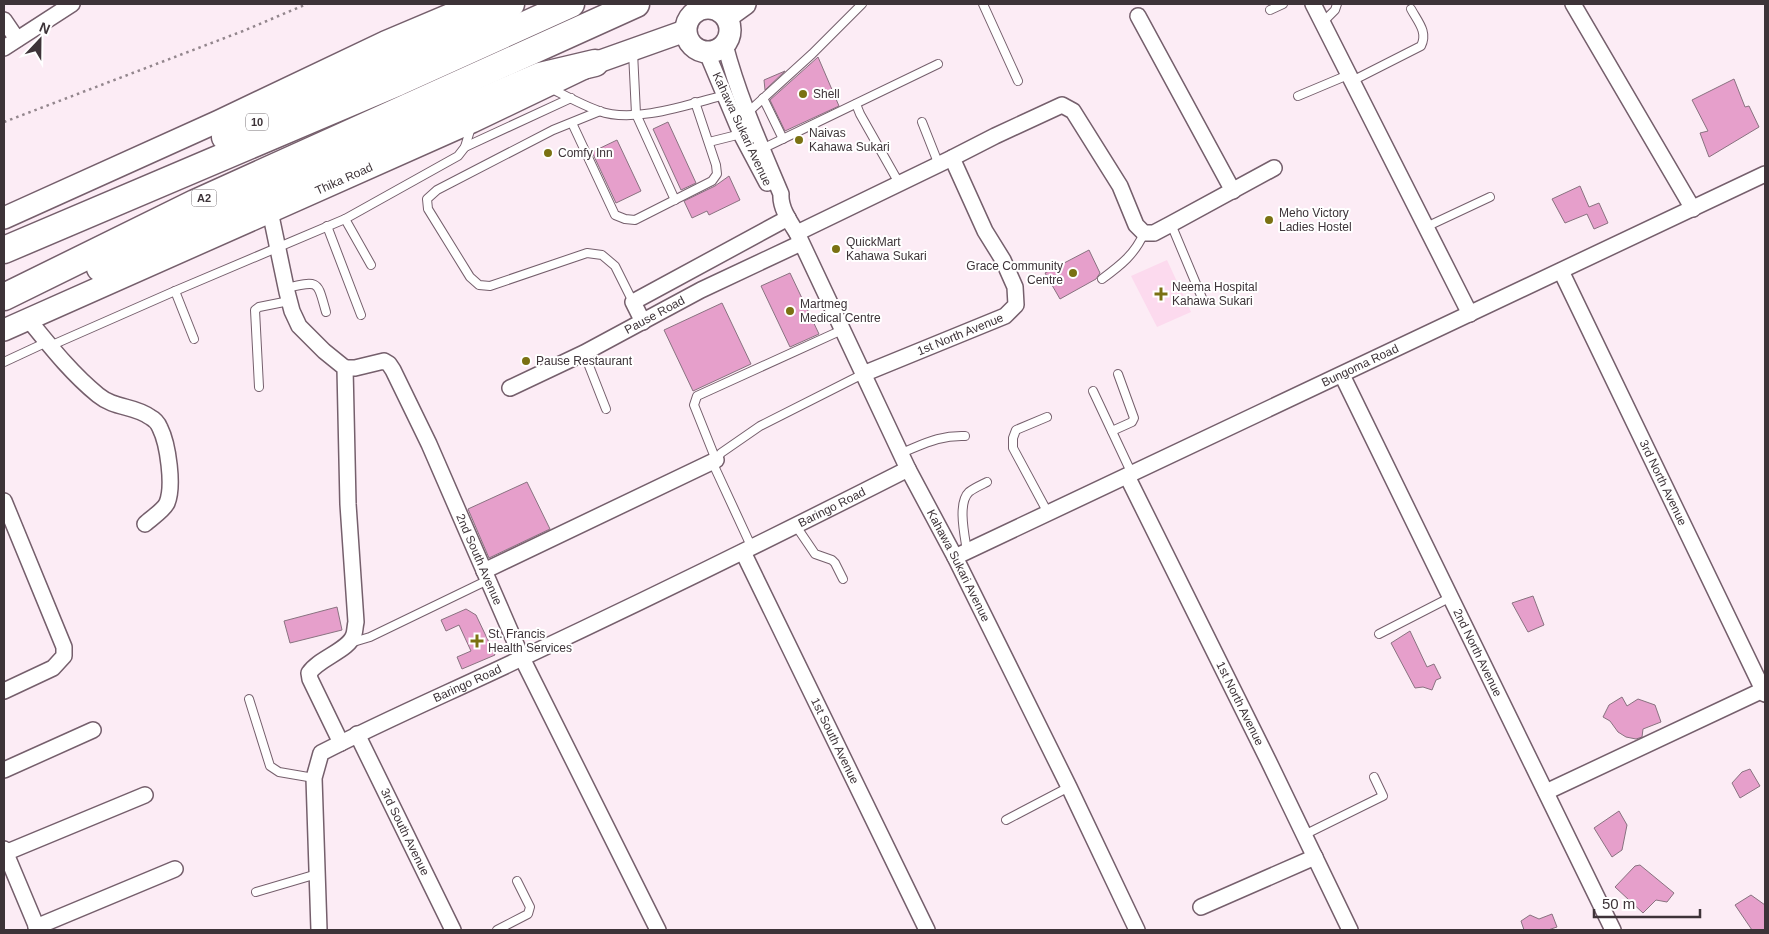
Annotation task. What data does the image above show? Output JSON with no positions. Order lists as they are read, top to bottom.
{
  "streets": {
    "highway": ["10", "A2"],
    "main road": ["Thika Road"],
    "street": [
      "Kahawa Sukari Avenue",
      "Pause Road",
      "1st North Avenue",
      "Bungoma Road",
      "3rd North Avenue",
      "Baringo Road",
      "2nd South Avenue",
      "2nd North Avenue",
      "1st South Avenue",
      "3rd South Avenue"
    ]
  },
  "crossings": [
    ["Kahawa Sukari Avenue", "Pause Road"],
    ["Kahawa Sukari Avenue", "1st North Avenue"],
    ["Kahawa Sukari Avenue", "Bungoma Road"],
    ["Kahawa Sukari Avenue", "Baringo Road"],
    ["Pause Road", "1st North Avenue"],
    ["1st North Avenue", "Bungoma Road"],
    ["Bungoma Road", "3rd North Avenue"],
    ["Bungoma Road", "2nd North Avenue"],
    ["Baringo Road", "2nd South Avenue"],
    ["Baringo Road", "1st South Avenue"],
    ["Baringo Road", "3rd South Avenue"]
  ],
  "places": {
    "other": [
      "Shell",
      "Naivas Kahawa Sukari",
      "Comfy Inn",
      "Meho Victory Ladies Hostel",
      "QuickMart Kahawa Sukari",
      "Grace Community Centre",
      "Martmeg Medical Centre",
      "Pause Restaurant"
    ],
    "health": ["Neema Hospital Kahawa Sukari", "St. Francis Health Services"]
  },
  "scale_bar": "50 m",
  "north": "top"
}
